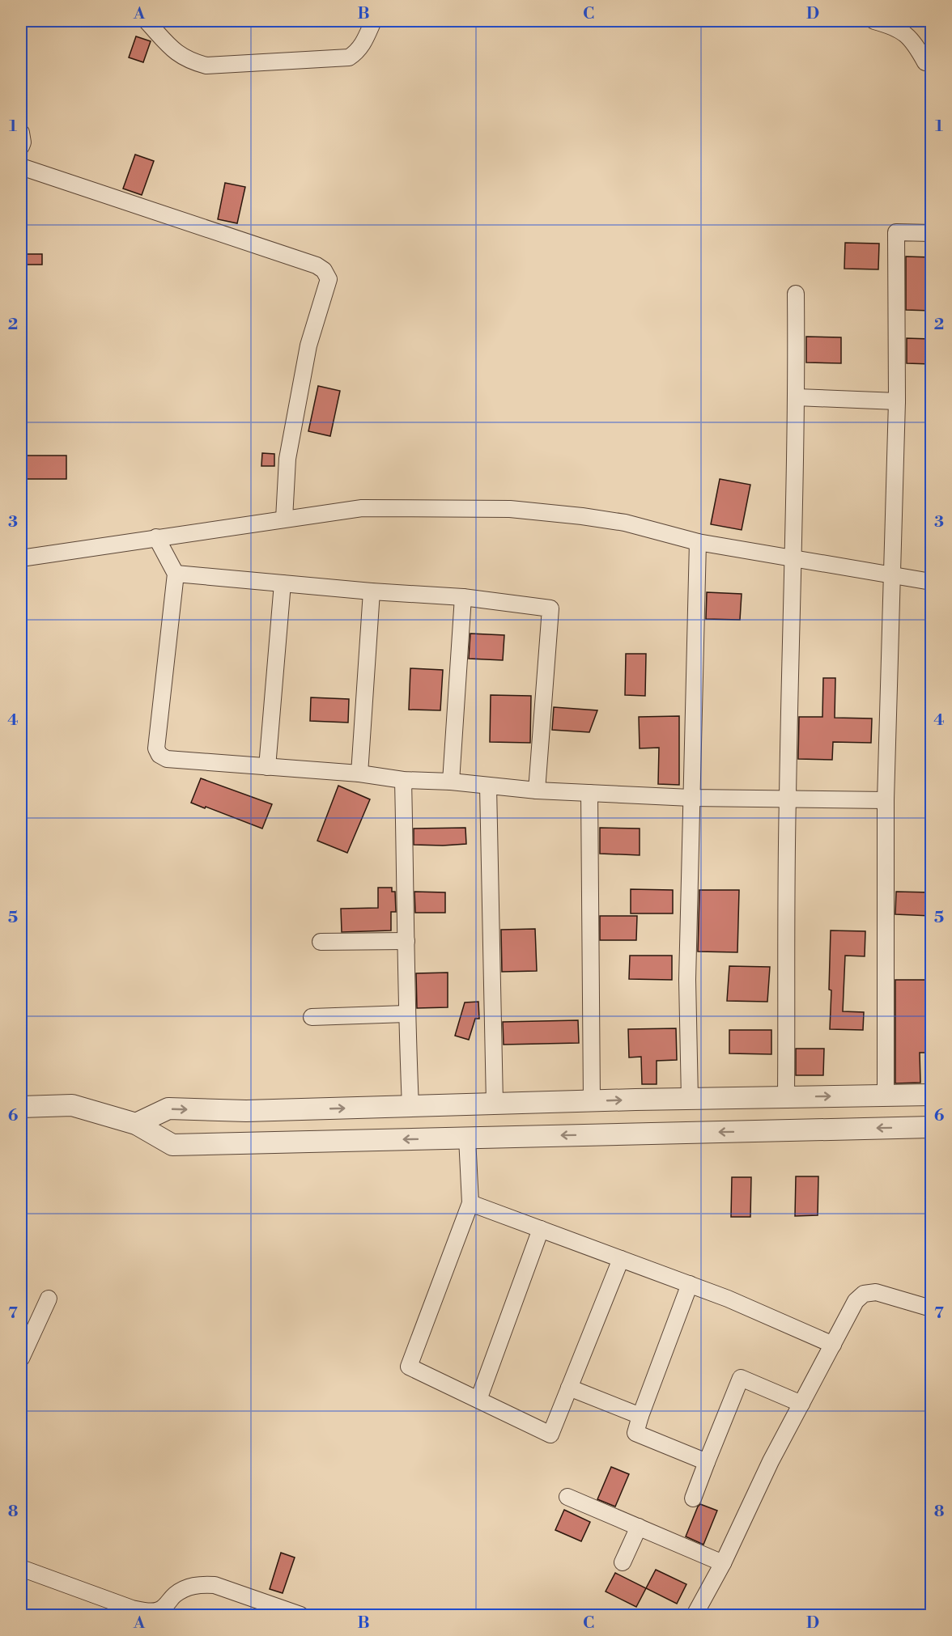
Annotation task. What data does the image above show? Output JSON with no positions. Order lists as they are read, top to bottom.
{
  "grid": {
    "columns": [
      "A",
      "B",
      "C",
      "D"
    ],
    "rows": [
      "1",
      "2",
      "3",
      "4",
      "5",
      "6",
      "7",
      "8"
    ]
  }
}
